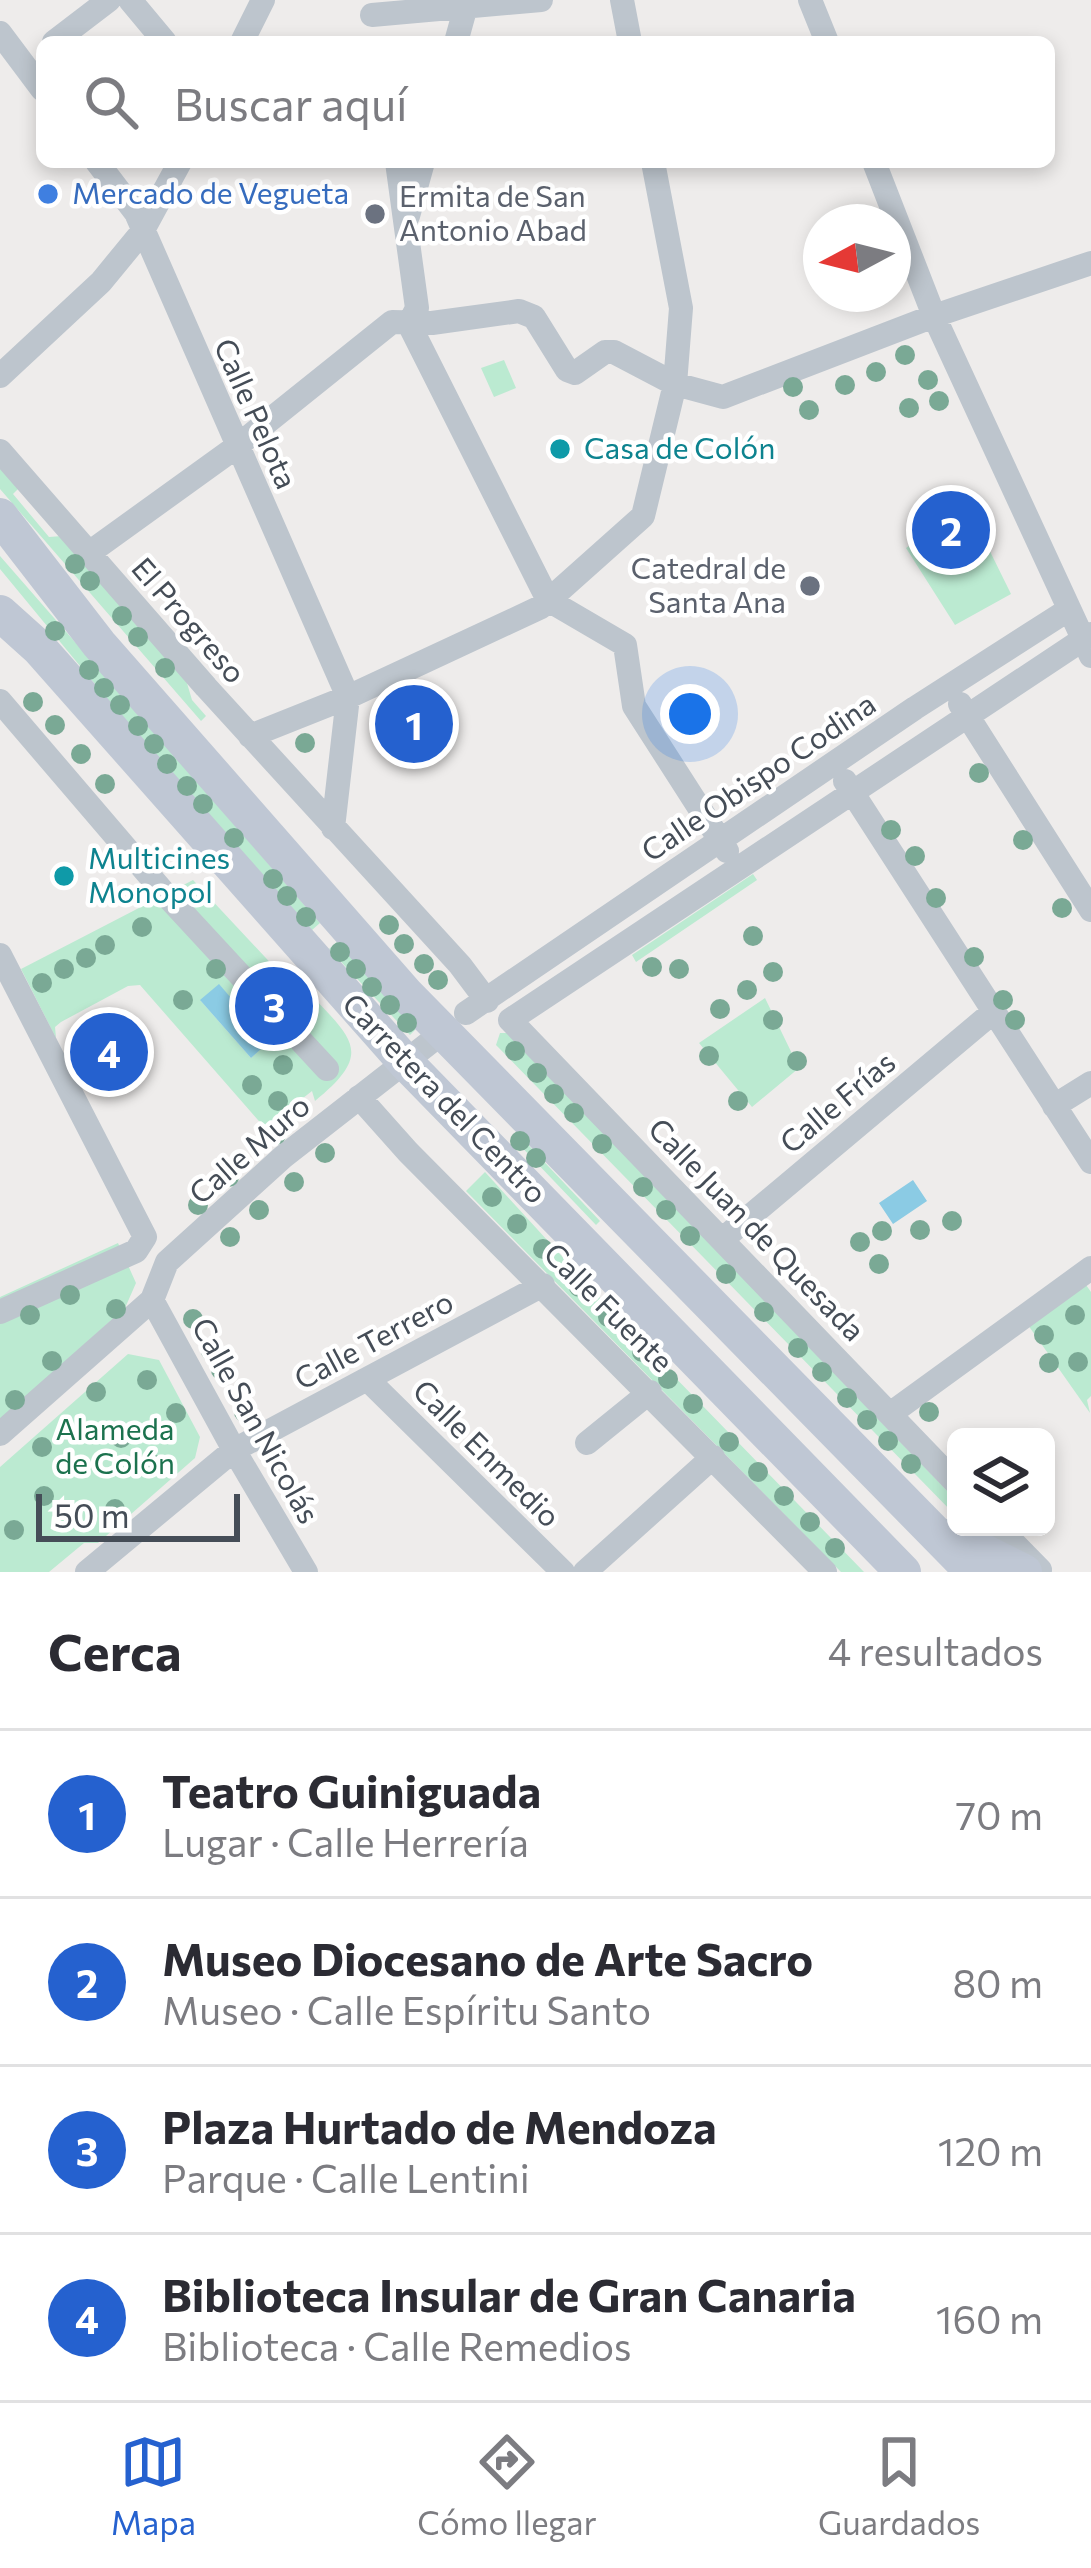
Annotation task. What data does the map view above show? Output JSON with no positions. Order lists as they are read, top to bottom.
{
  "streets": {
    "main road": ["Carretera del Centro"],
    "street": [
      "Calle Pelota",
      "El Progreso",
      "Calle Obispo Codina",
      "Calle Frías",
      "Calle Muro",
      "Calle Juan de Quesada",
      "Calle Fuente",
      "Calle Terrero",
      "Calle San Nicolás",
      "Calle Enmedio"
    ]
  },
  "crossings": [
    ["El Progreso", "Calle Obispo Codina"],
    ["El Progreso", "Carretera del Centro"],
    ["Calle Obispo Codina", "Carretera del Centro"],
    ["Calle Obispo Codina", "Calle Muro"],
    ["Calle Obispo Codina", "Calle Juan de Quesada"],
    ["Carretera del Centro", "Calle Muro"],
    ["Calle Frías", "Calle Juan de Quesada"],
    ["Calle Muro", "Calle Fuente"],
    ["Calle Muro", "Calle San Nicolás"],
    ["Calle Fuente", "Calle Terrero"],
    ["Calle Terrero", "Calle San Nicolás"],
    ["Calle Terrero", "Calle Enmedio"]
  ],
  "parks": ["Alameda de Colón"],
  "places": [
    "Mercado de Vegueta",
    "Ermita de San Antonio Abad",
    "Casa de Colón",
    "Catedral de Santa Ana",
    "Multicines Monopol"
  ],
  "scale_bar": "50 m",
  "north": "left",
  "page": {
    "search": "Buscar aquí",
    "pins": [
      "2",
      "1",
      "3",
      "4"
    ],
    "scale": "50 m",
    "heading": ["Cerca", "4 resultados"],
    "list": [
      {
        "mark": "1",
        "name": "Teatro Guiniguada",
        "note": "Lugar · Calle Herrería",
        "value": "70 m"
      },
      {
        "mark": "2",
        "name": "Museo Diocesano de Arte Sacro",
        "note": "Museo · Calle Espíritu Santo",
        "value": "80 m"
      },
      {
        "mark": "3",
        "name": "Plaza Hurtado de Mendoza",
        "note": "Parque · Calle Lentini",
        "value": "120 m"
      },
      {
        "mark": "4",
        "name": "Biblioteca Insular de Gran Canaria",
        "note": "Biblioteca · Calle Remedios",
        "value": "160 m"
      }
    ],
    "nav": ["Mapa", "Cómo llegar", "Guardados"]
  }
}
